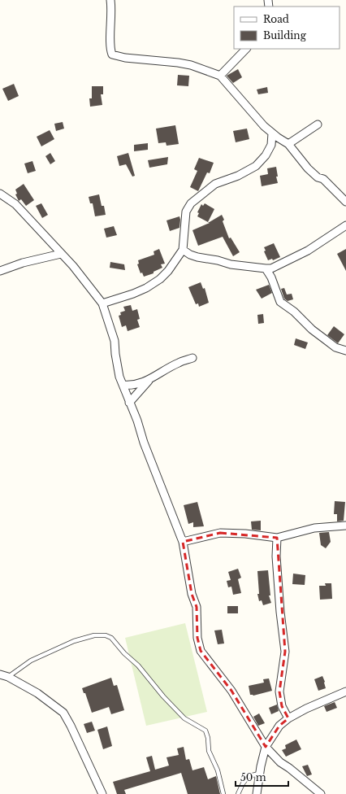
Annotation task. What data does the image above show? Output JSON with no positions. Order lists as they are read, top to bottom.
{
  "legend": ["Road", "Building"],
  "scale_bar": "50 m"
}
